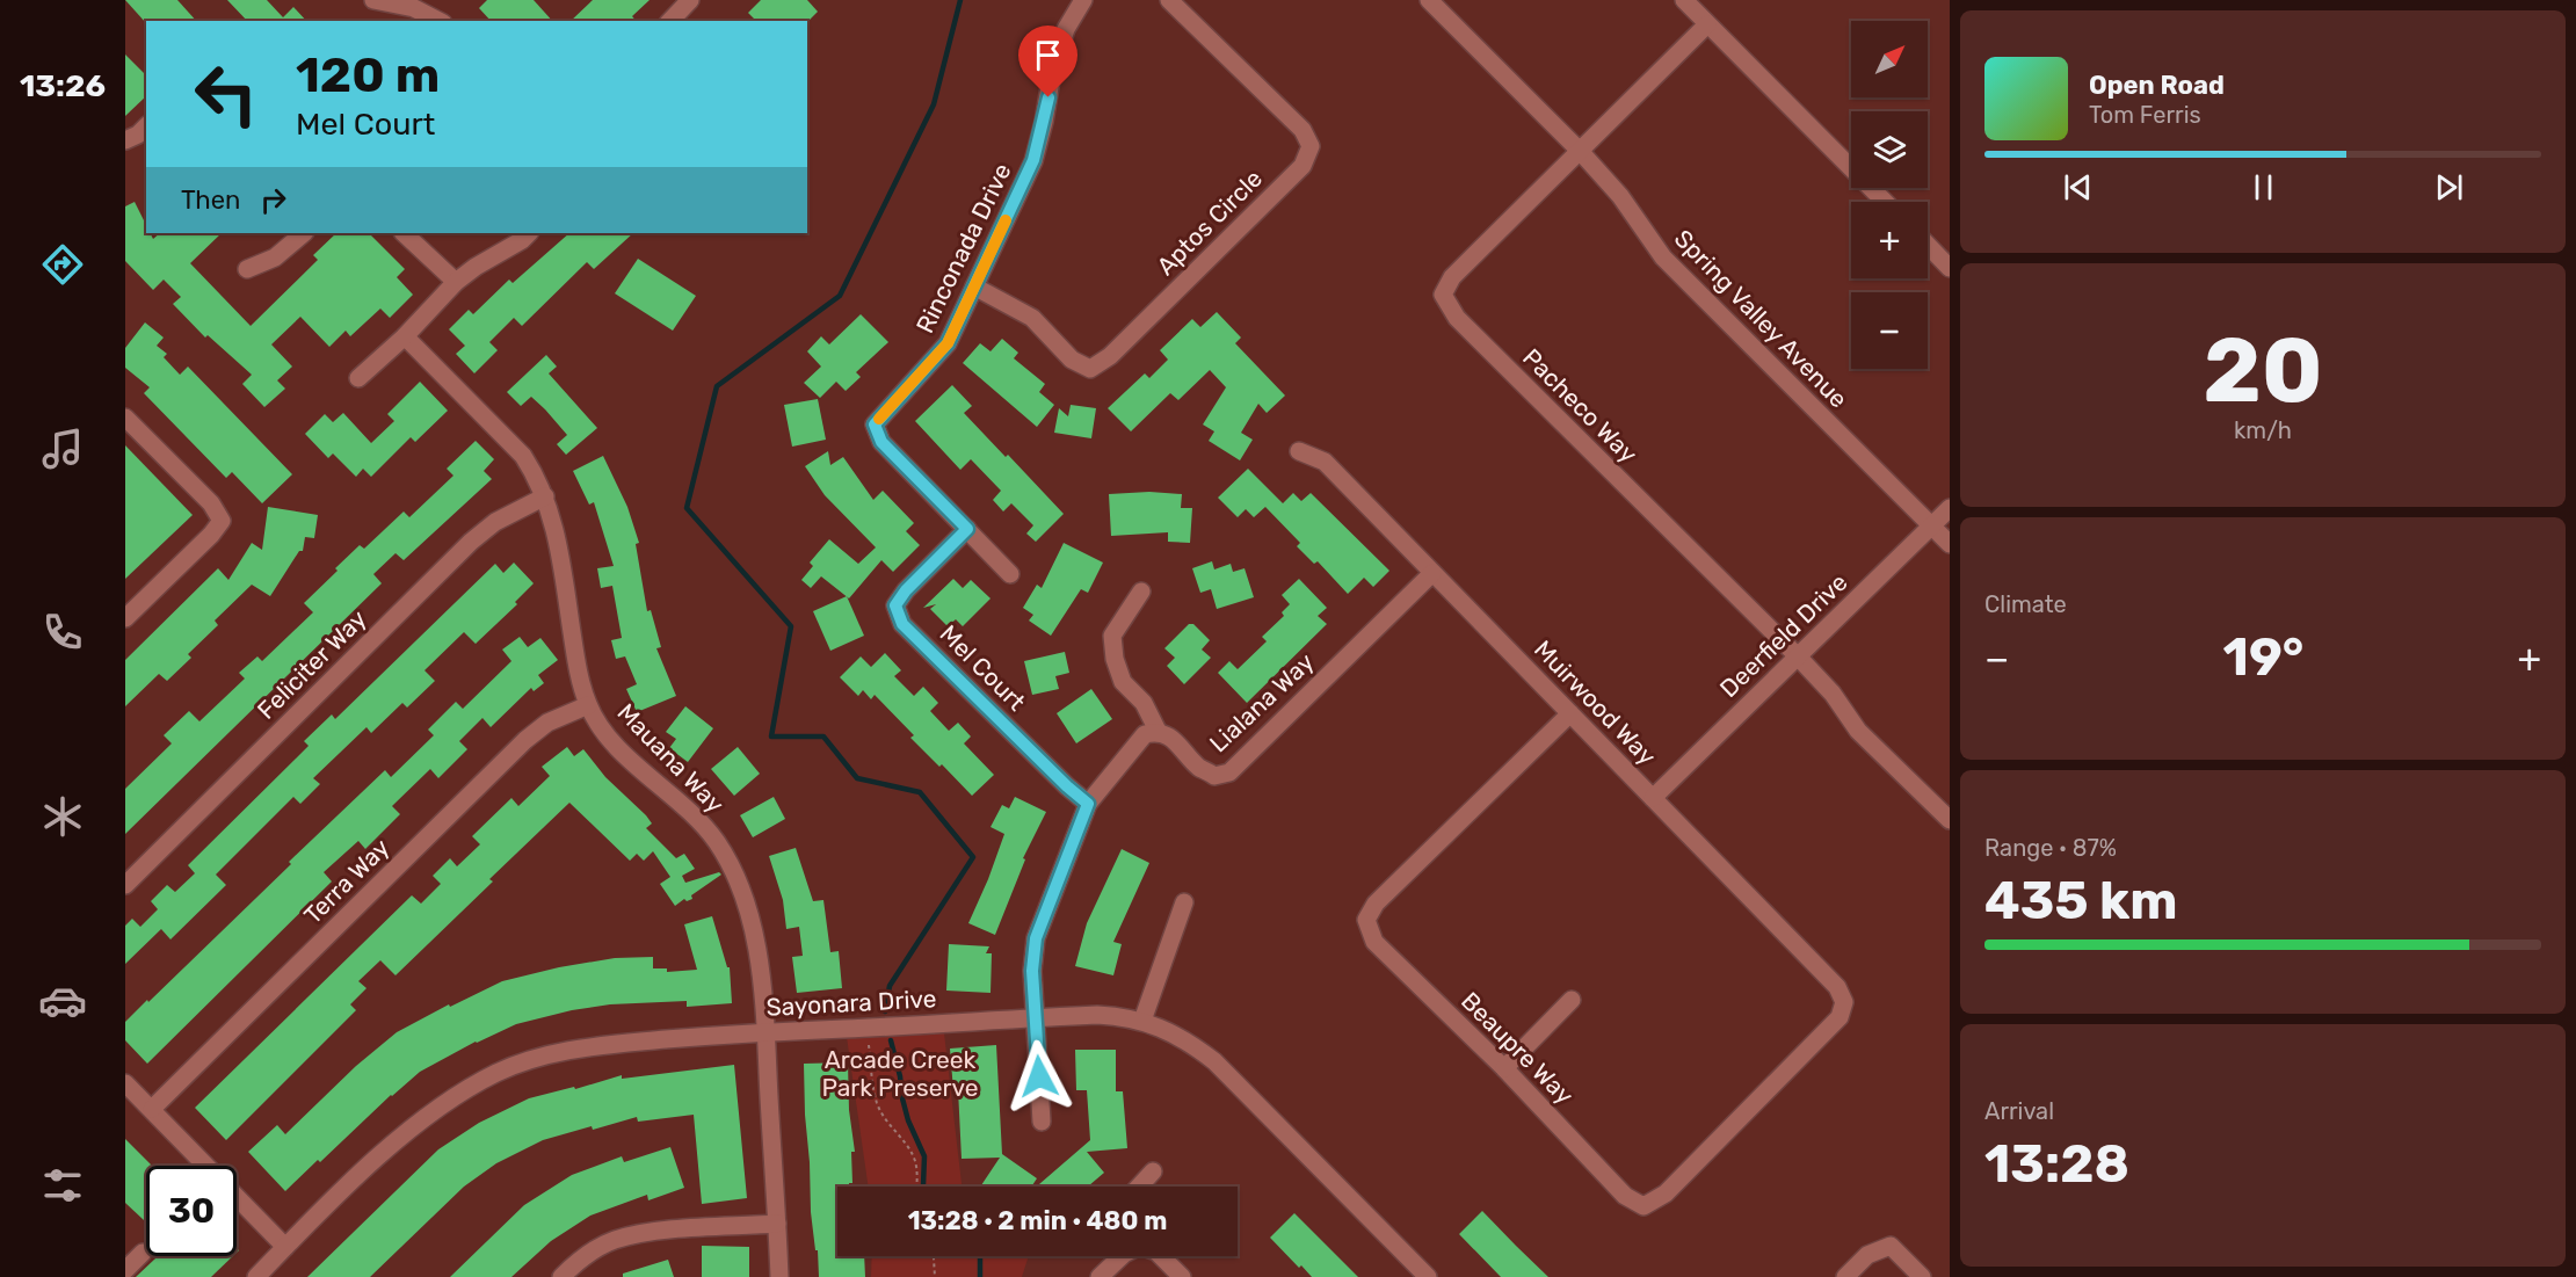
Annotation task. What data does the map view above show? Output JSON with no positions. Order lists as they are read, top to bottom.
{
  "streets": {
    "street": [
      "Aptos Circle",
      "Rinconada Drive",
      "Spring Valley Avenue",
      "Pacheco Way",
      "Deerfield Drive",
      "Feliciter Way",
      "Mel Court",
      "Lialana Way",
      "Muirwood Way",
      "Mauana Way",
      "Terra Way",
      "Sayonara Drive",
      "Beaupre Way"
    ]
  },
  "crossings": [
    ["Aptos Circle", "Rinconada Drive"],
    ["Rinconada Drive", "Mel Court"],
    ["Spring Valley Avenue", "Pacheco Way"],
    ["Spring Valley Avenue", "Deerfield Drive"],
    ["Pacheco Way", "Deerfield Drive"],
    ["Deerfield Drive", "Muirwood Way"],
    ["Feliciter Way", "Mauana Way"],
    ["Lialana Way", "Muirwood Way"],
    ["Muirwood Way", "Beaupre Way"],
    ["Mauana Way", "Terra Way"],
    ["Mauana Way", "Sayonara Drive"]
  ],
  "parks": ["Arcade Creek Park Preserve"],
  "north": "top right",
  "page": {
    "tabs": "13:26",
    "map_buttons": ["+", "−"],
    "turn": ["120 m", "Mel Court"],
    "song": ["Open Road", "Tom Ferris"],
    "then": "Then",
    "tile": [
      ["20", "km/h"],
      "Climate",
      ["Range · 87%", "435 km"],
      ["Arrival", "13:28"]
    ],
    "heat": ["−", "19°", "+"],
    "limit": "30",
    "trip": "13:28 · 2 min · 480 m"
  }
}
